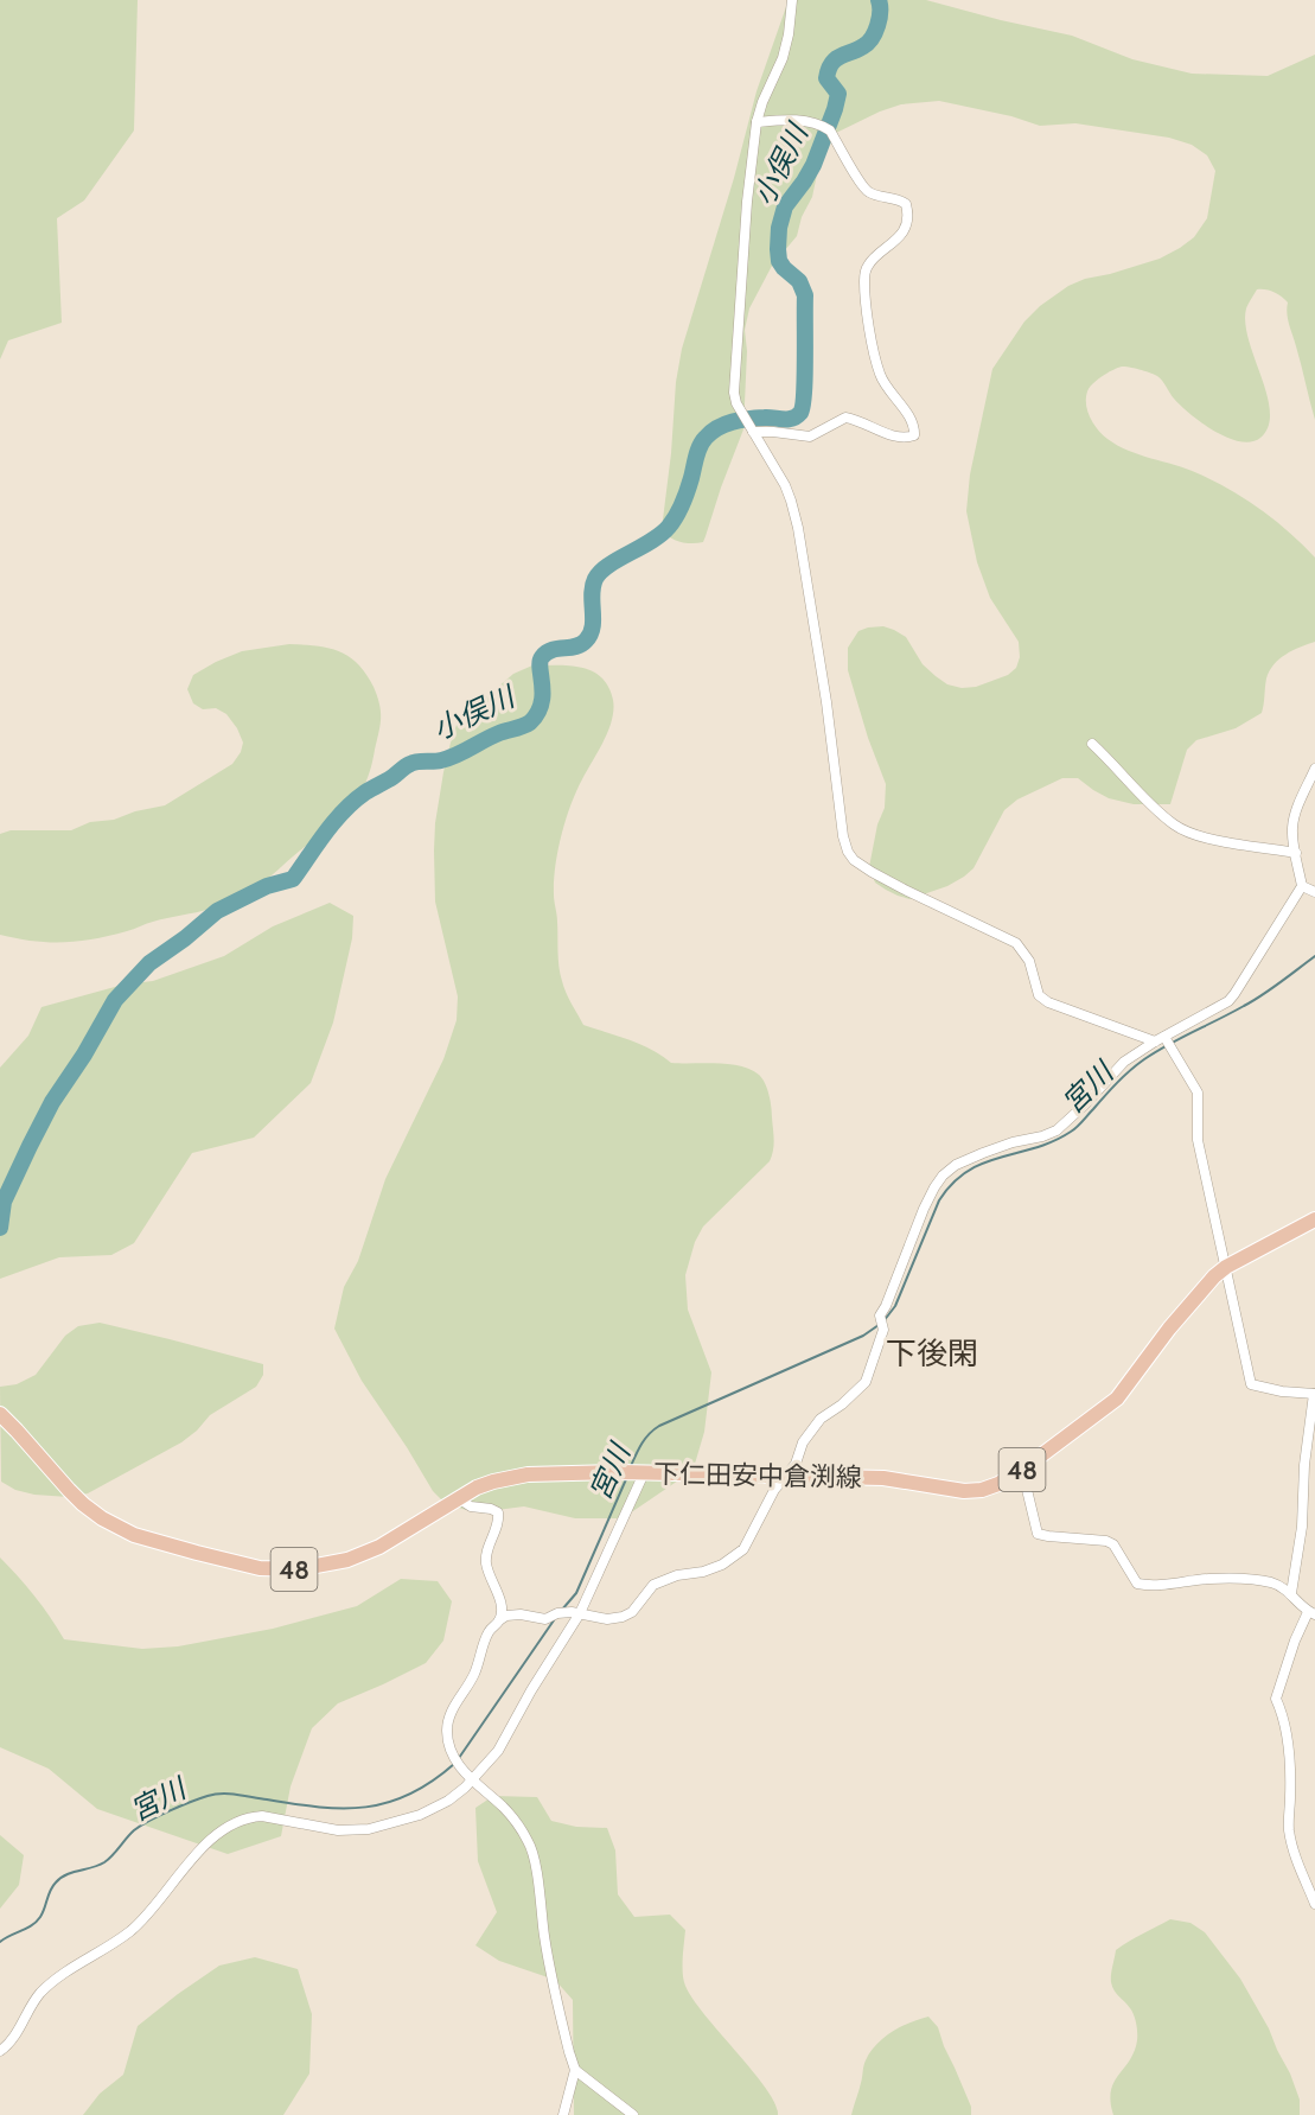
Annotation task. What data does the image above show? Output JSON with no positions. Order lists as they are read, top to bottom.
{
  "streets": {
    "main road": ["48", "下仁田安中倉渕線"]
  },
  "districts": ["下後閑"],
  "water": ["小俣川", "宮川"]
}
